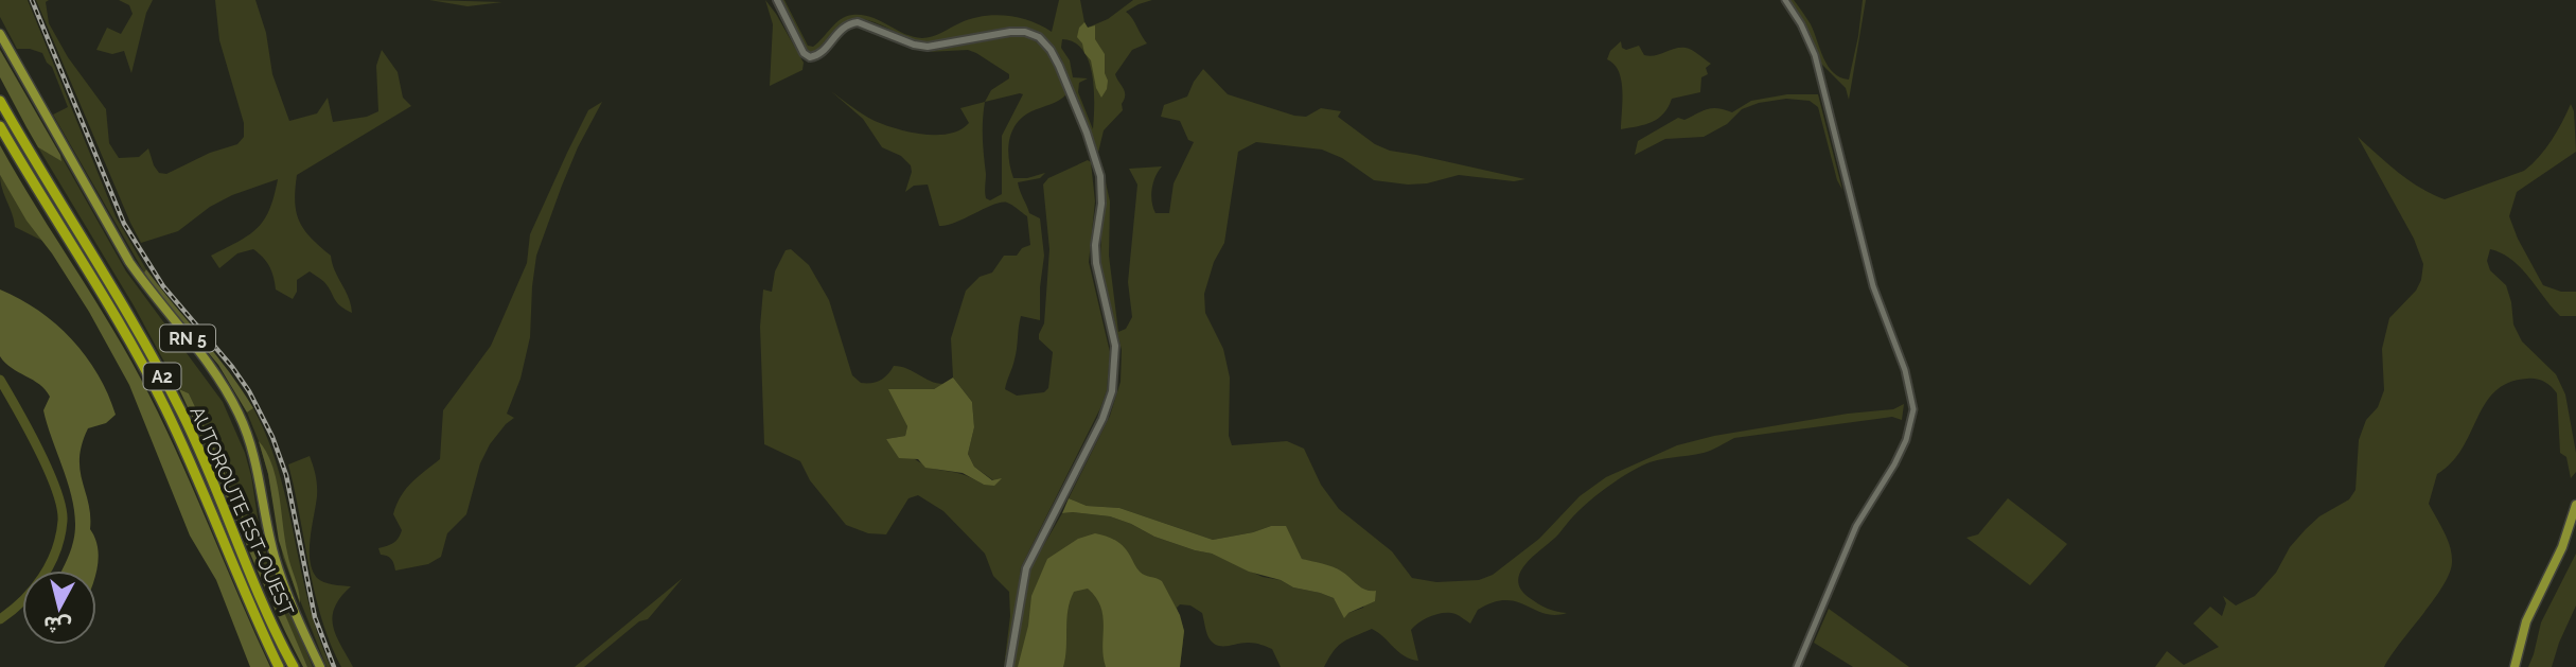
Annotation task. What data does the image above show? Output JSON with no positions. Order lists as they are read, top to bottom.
{
  "streets": {
    "highway": ["A2", "AUTOROUTE EST-OUEST"],
    "main road": ["RN 5"]
  },
  "north": "bottom"
}
